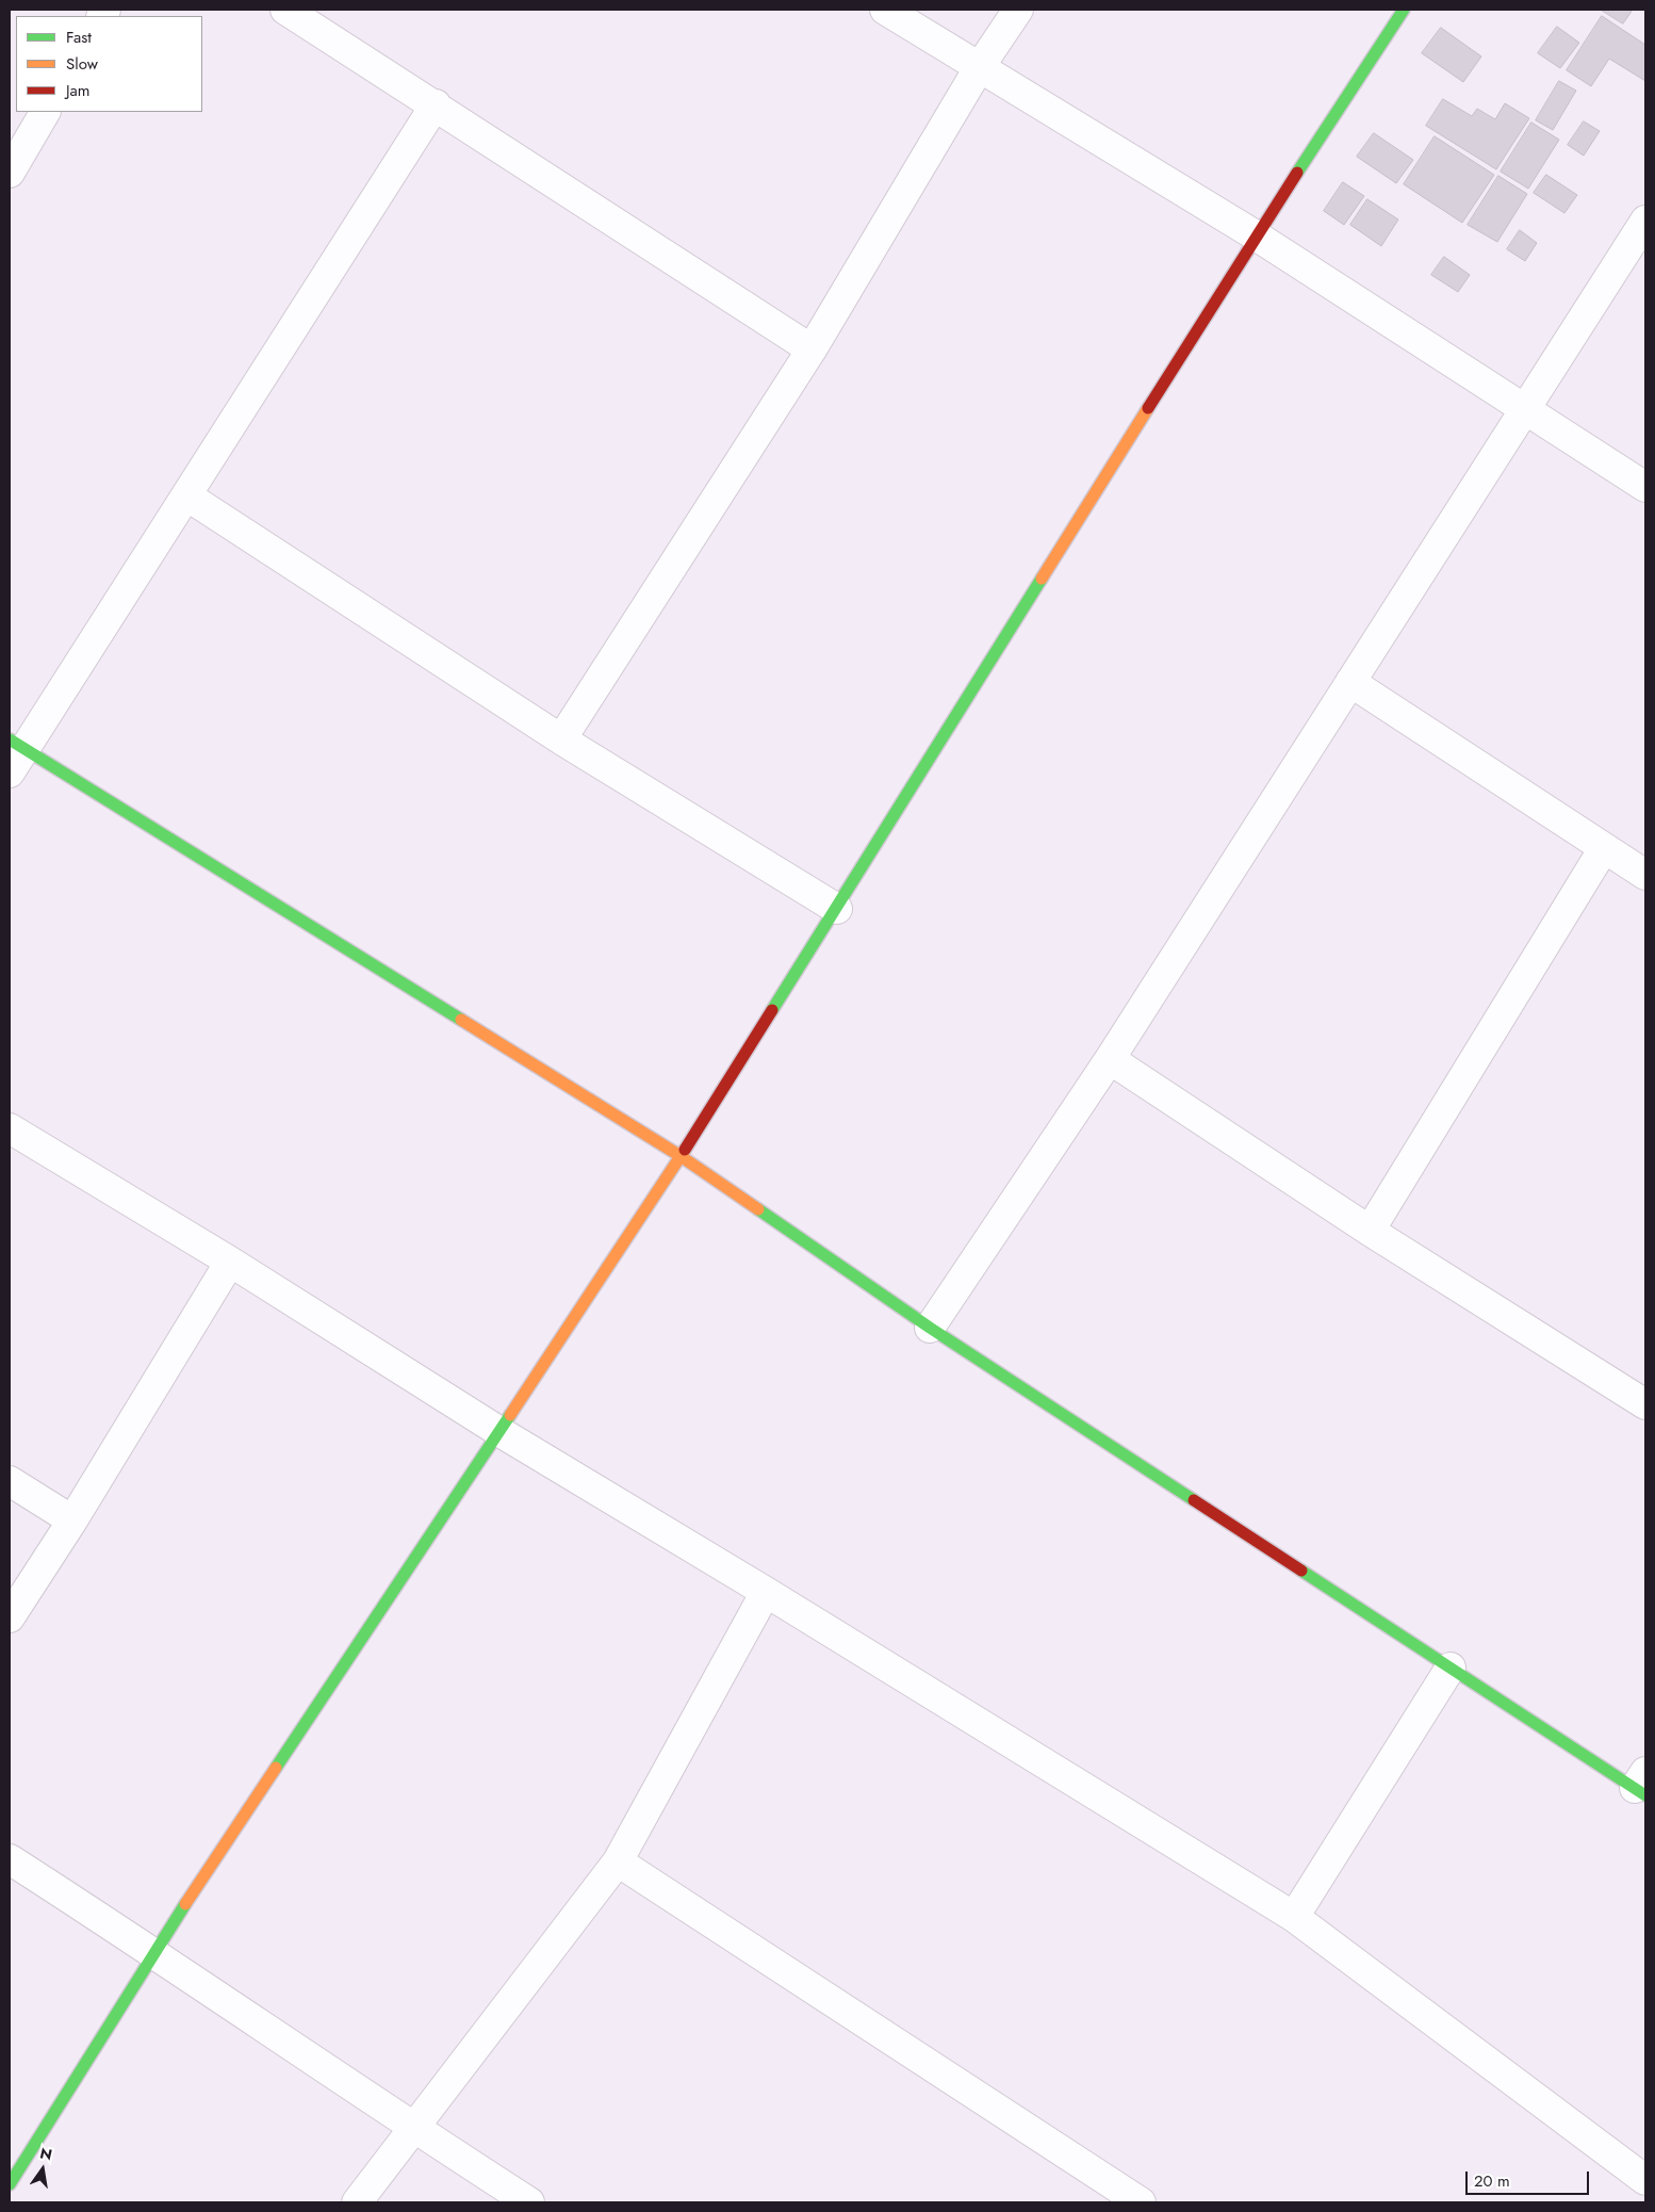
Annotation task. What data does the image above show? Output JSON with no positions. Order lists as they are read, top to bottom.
{
  "legend": ["Fast", "Slow", "Jam"],
  "scale_bar": "20 m",
  "north": "top"
}
